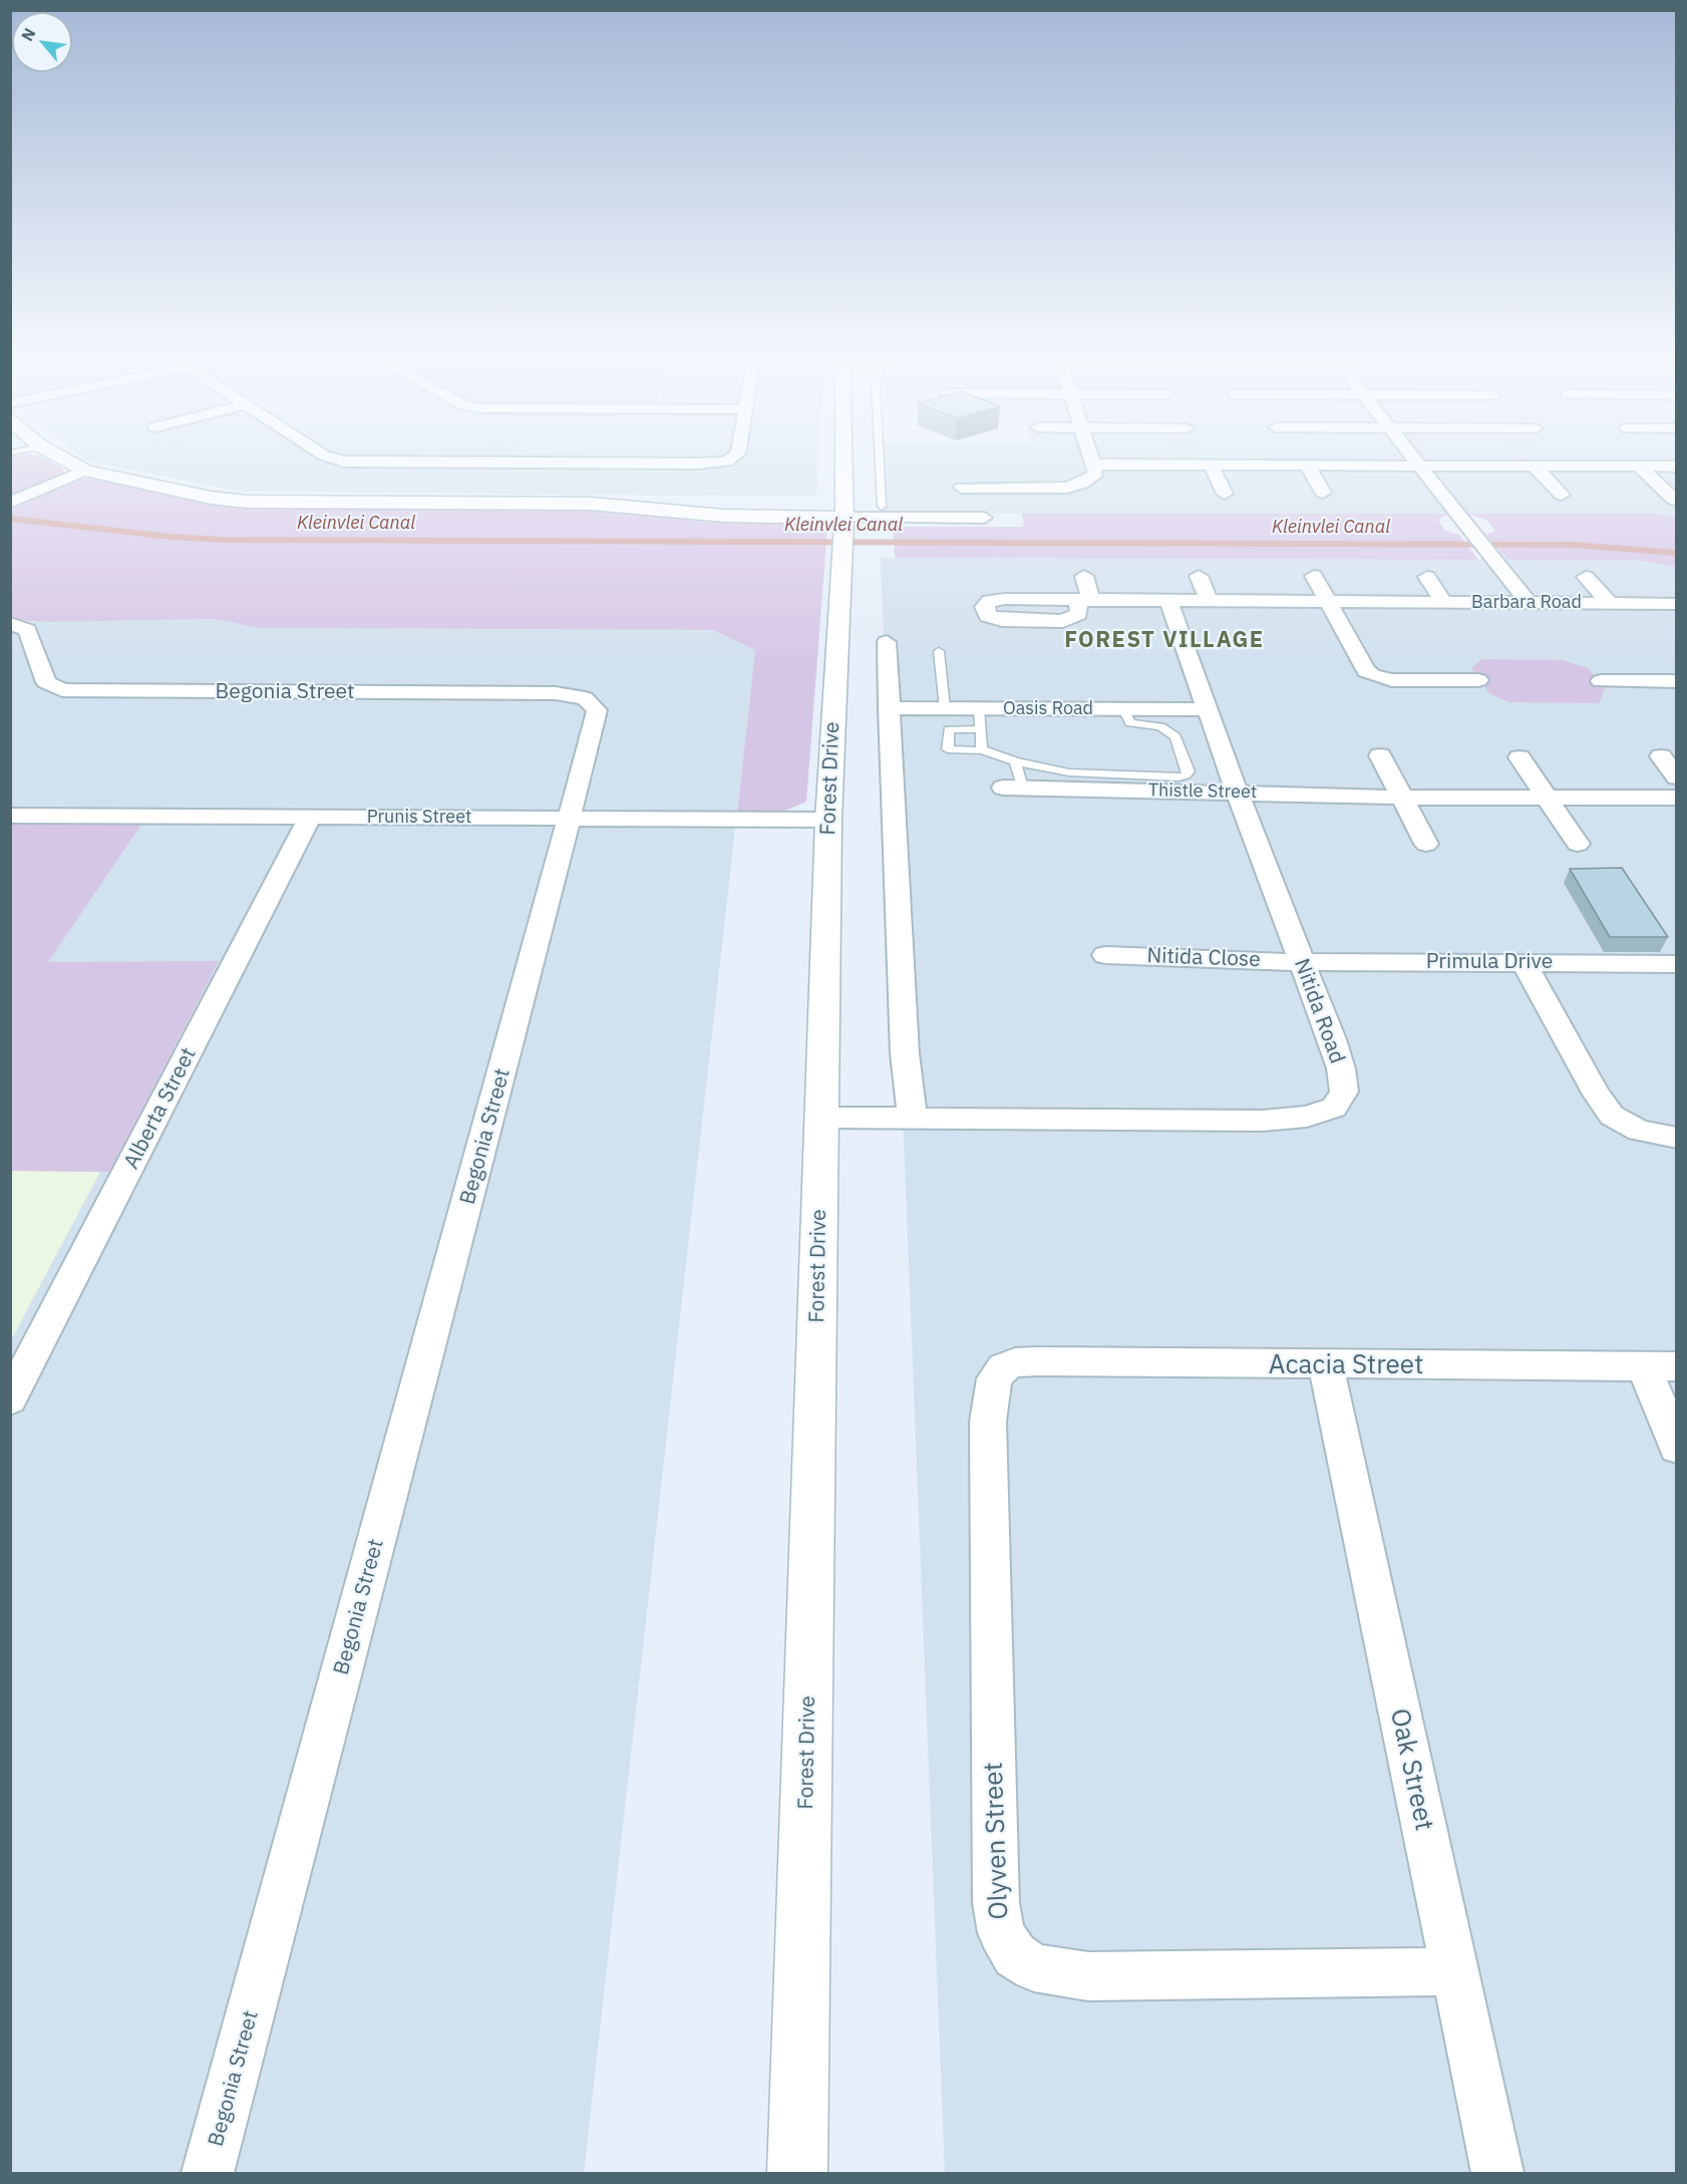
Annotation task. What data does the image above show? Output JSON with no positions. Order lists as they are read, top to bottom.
{
  "streets": {
    "street": [
      "Barbara Road",
      "Begonia Street",
      "Oasis Road",
      "Forest Drive",
      "Thistle Street",
      "Prunis Street",
      "Nitida Close",
      "Primula Drive",
      "Nitida Road",
      "Alberta Street",
      "Acacia Street",
      "Oak Street",
      "Olyven Street"
    ]
  },
  "crossings": [
    ["Barbara Road", "Nitida Road"],
    ["Begonia Street", "Prunis Street"],
    ["Oasis Road", "Nitida Road"],
    ["Forest Drive", "Prunis Street"],
    ["Forest Drive", "Nitida Road"],
    ["Thistle Street", "Nitida Road"],
    ["Prunis Street", "Alberta Street"],
    ["Nitida Close", "Primula Drive"],
    ["Nitida Close", "Nitida Road"],
    ["Primula Drive", "Nitida Road"],
    ["Acacia Street", "Oak Street"],
    ["Acacia Street", "Olyven Street"],
    ["Oak Street", "Olyven Street"]
  ],
  "districts": ["FOREST VILLAGE"],
  "water": ["Kleinvlei Canal"],
  "north": "top left"
}
